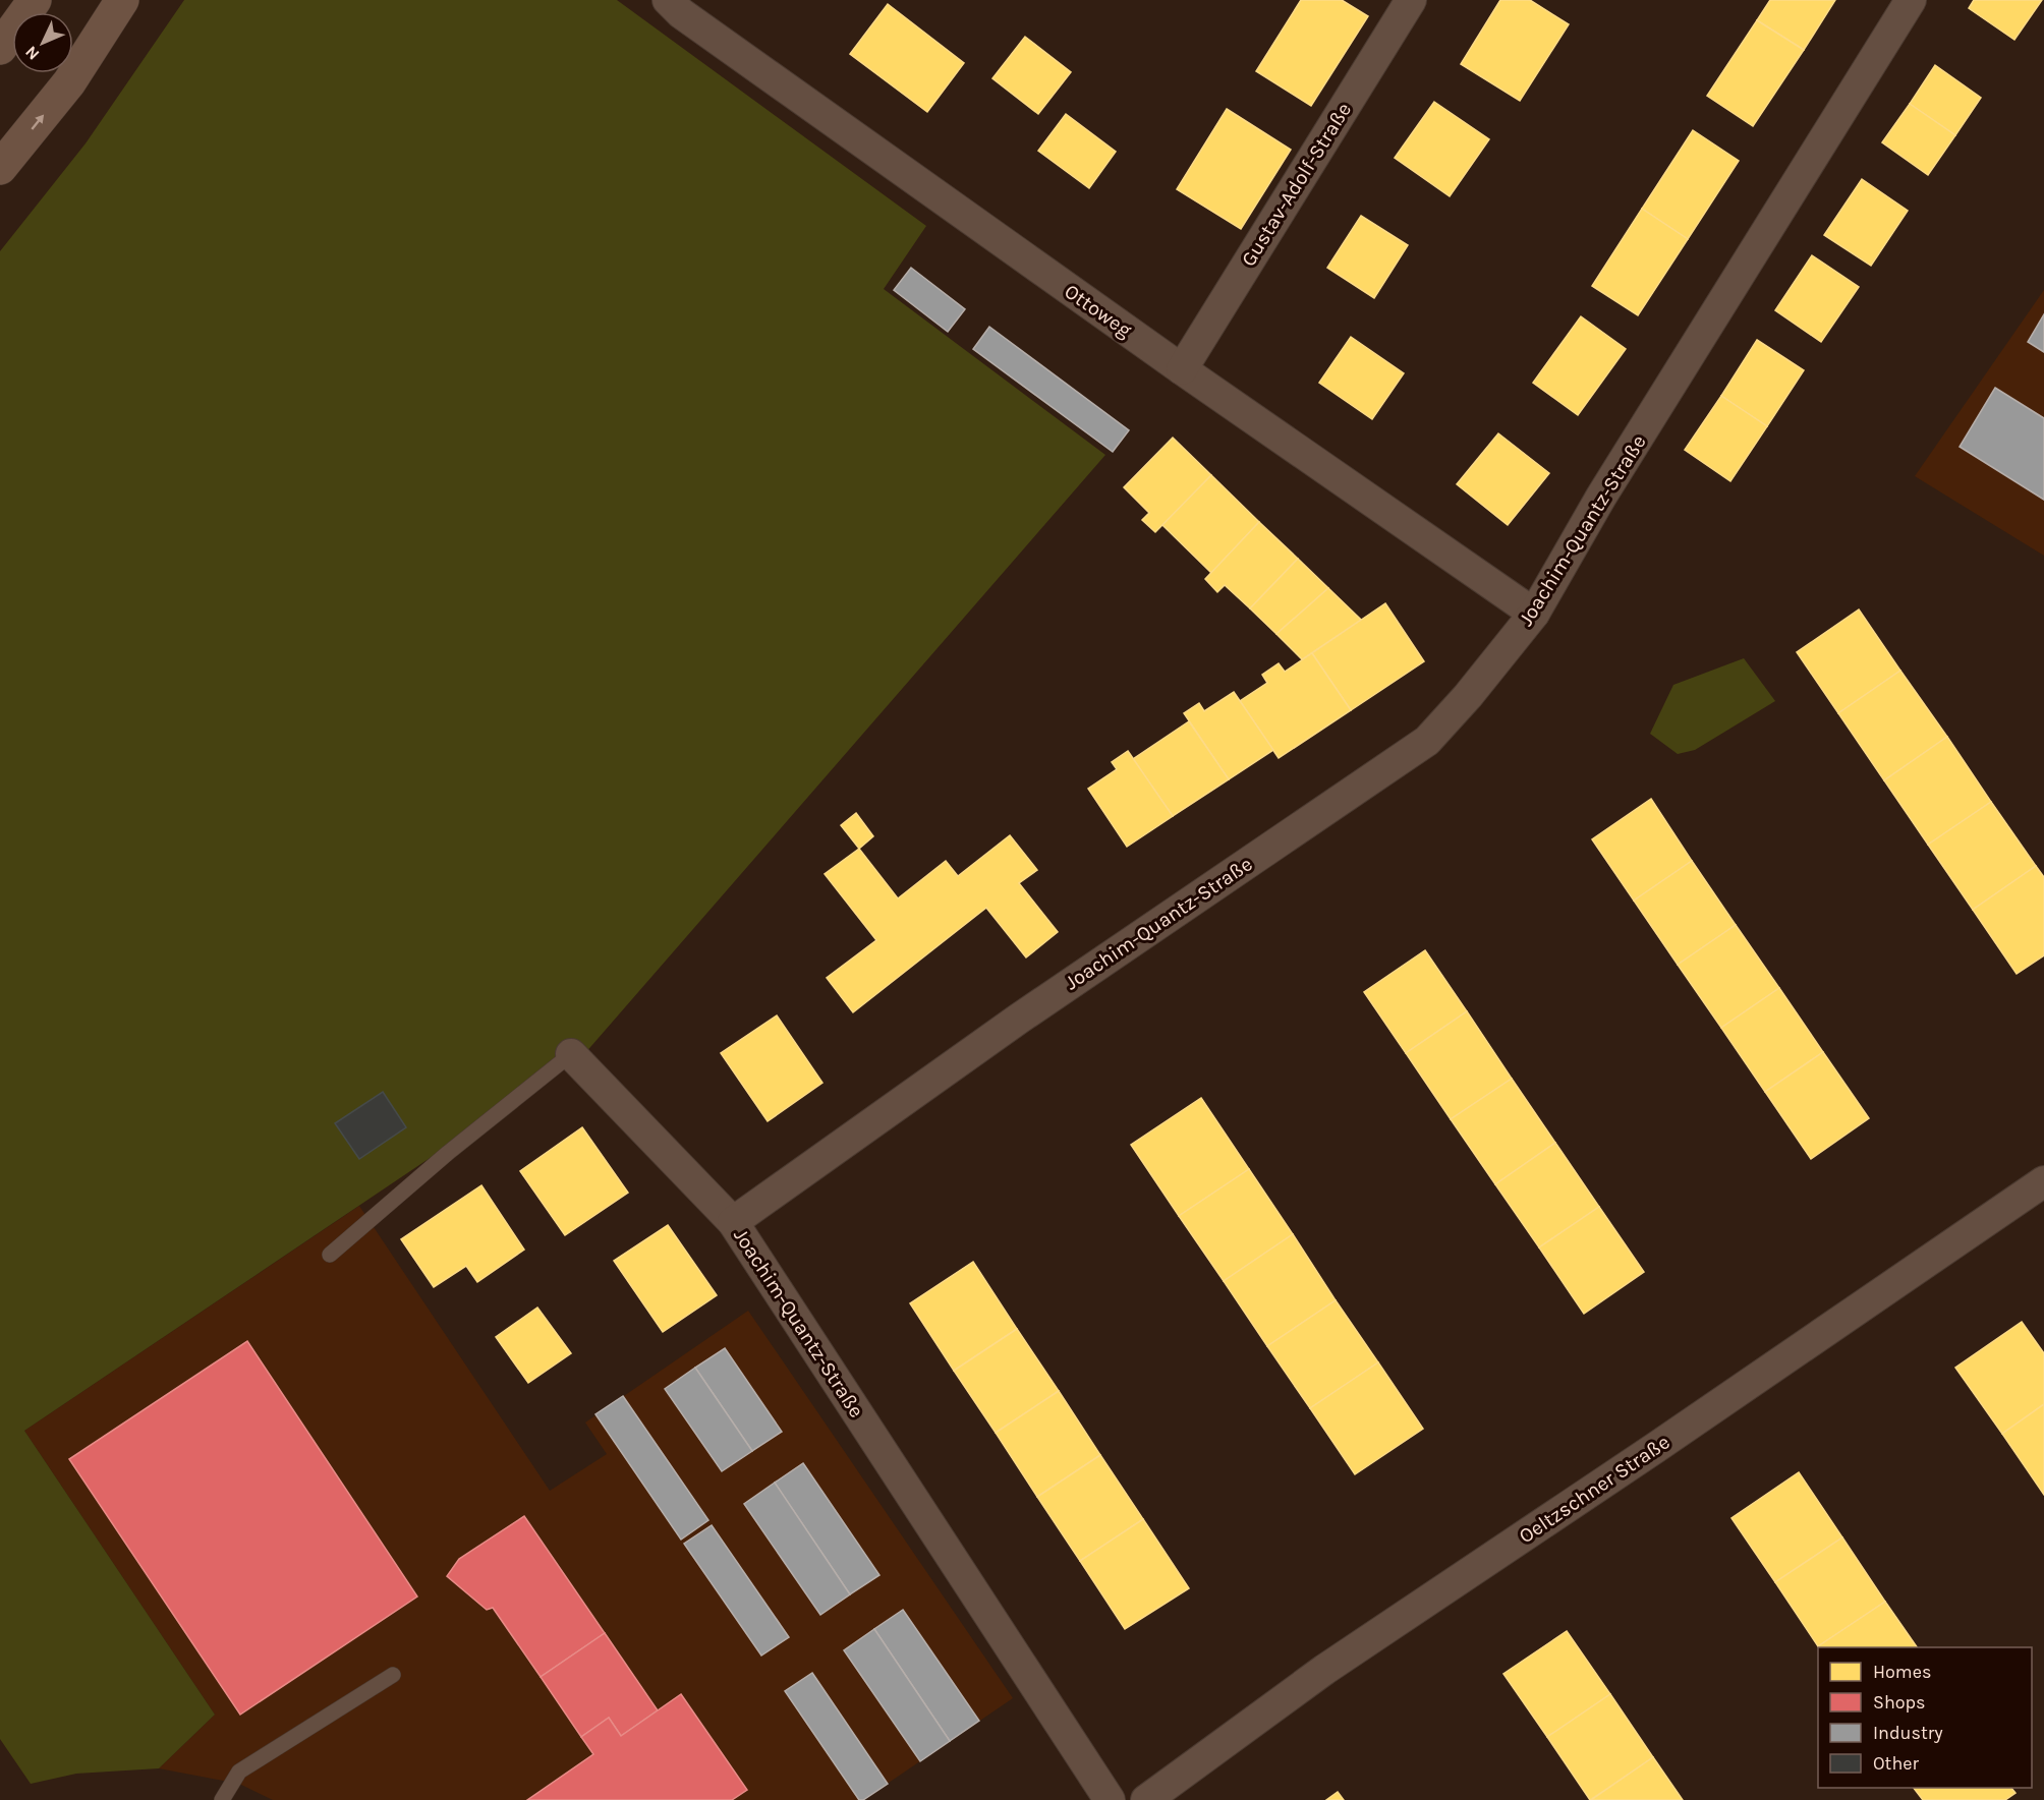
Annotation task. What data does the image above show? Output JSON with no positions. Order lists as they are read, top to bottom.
{
  "streets": {
    "street": [
      "Gustav-Adolf-Straße",
      "Ottoweg",
      "Joachim-Quantz-Straße",
      "Oeltzschner Straße"
    ]
  },
  "crossings": [
    ["Gustav-Adolf-Straße", "Ottoweg"],
    ["Ottoweg", "Joachim-Quantz-Straße"]
  ],
  "legend": [
    "Homes",
    "Shops",
    "Industry",
    "Other"
  ],
  "north": "bottom left"
}
